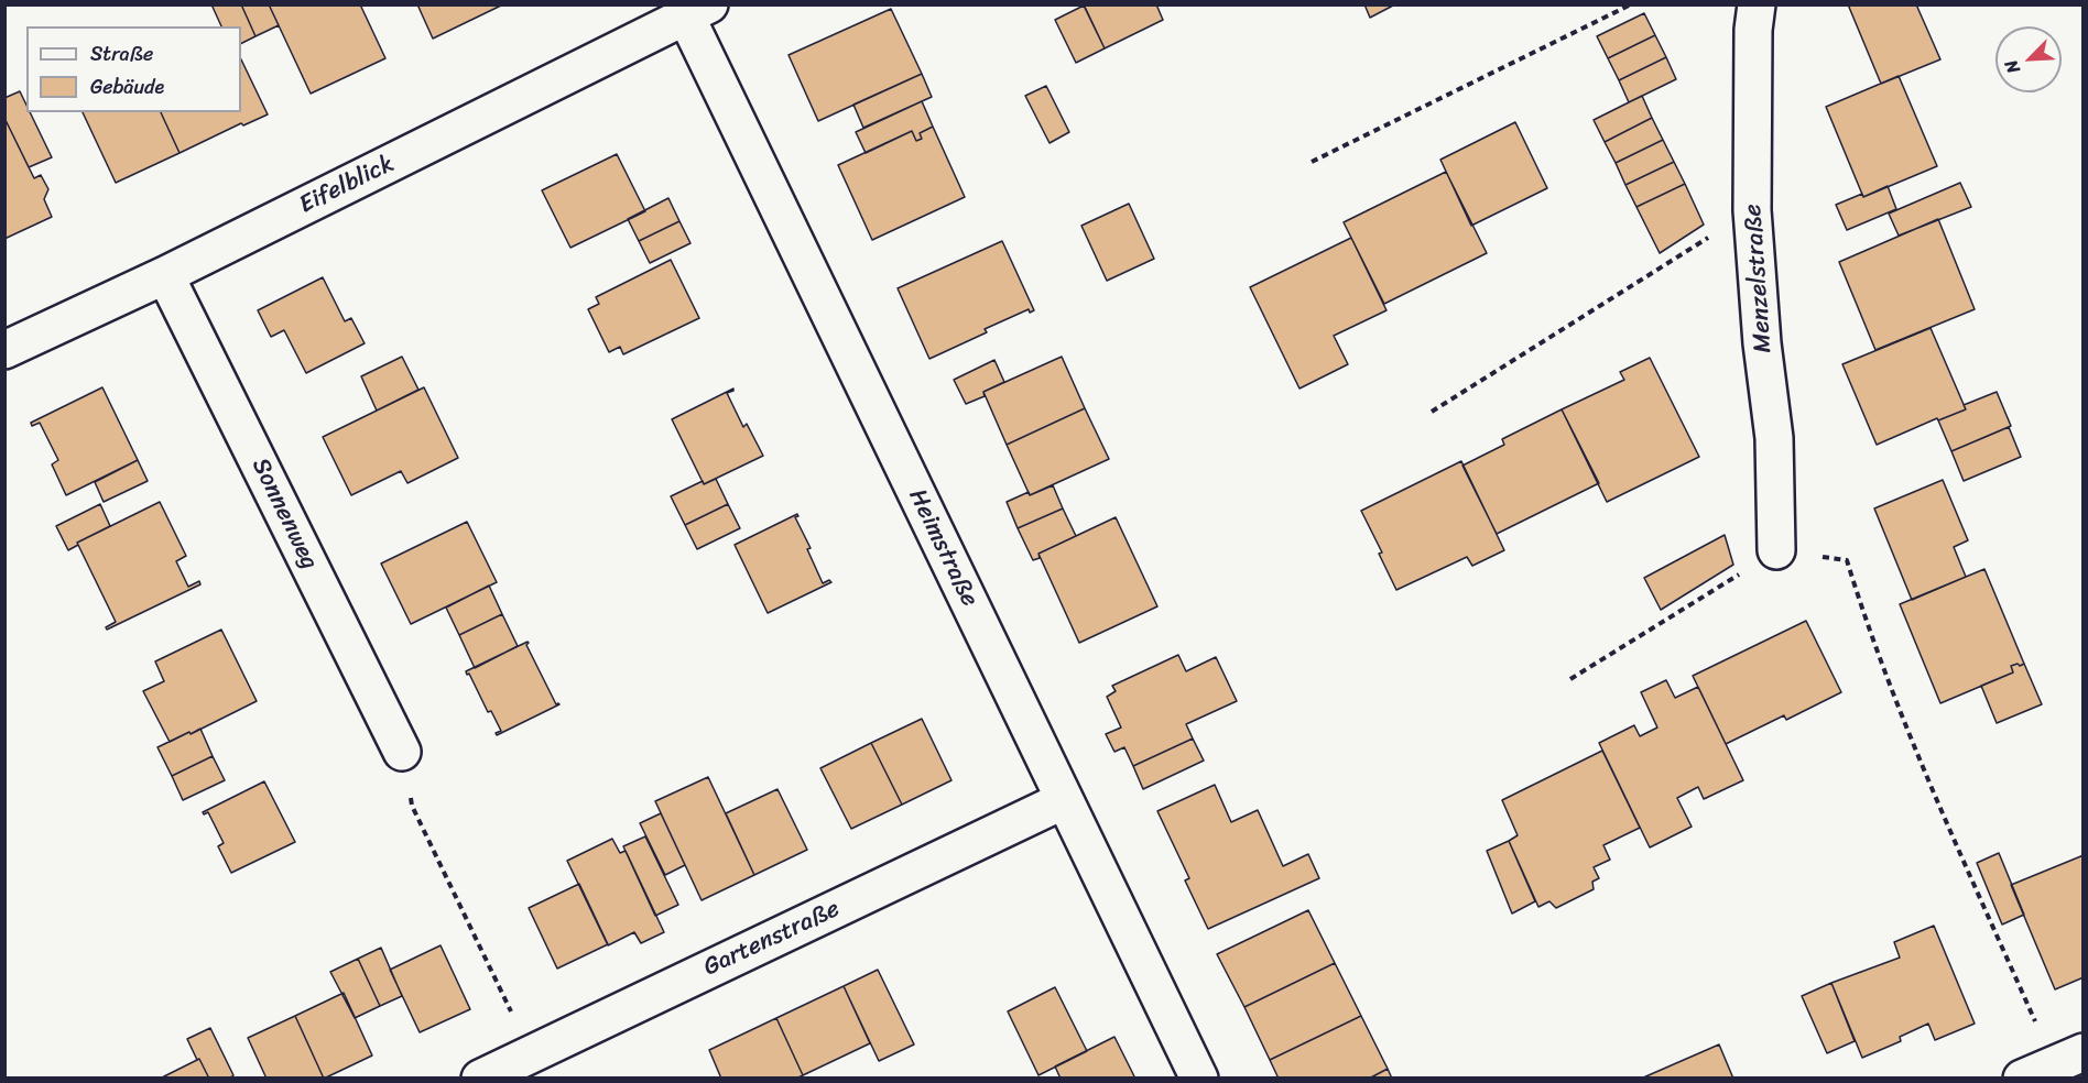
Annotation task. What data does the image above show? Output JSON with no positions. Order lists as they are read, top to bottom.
{
  "streets": {
    "street": [
      "Eifelblick",
      "Menzelstraße",
      "Sonnenweg",
      "Heimstraße",
      "Gartenstraße"
    ]
  },
  "crossings": [
    ["Eifelblick", "Sonnenweg"],
    ["Eifelblick", "Heimstraße"],
    ["Heimstraße", "Gartenstraße"]
  ],
  "legend": ["Straße", "Gebäude"],
  "north": "bottom left"
}
